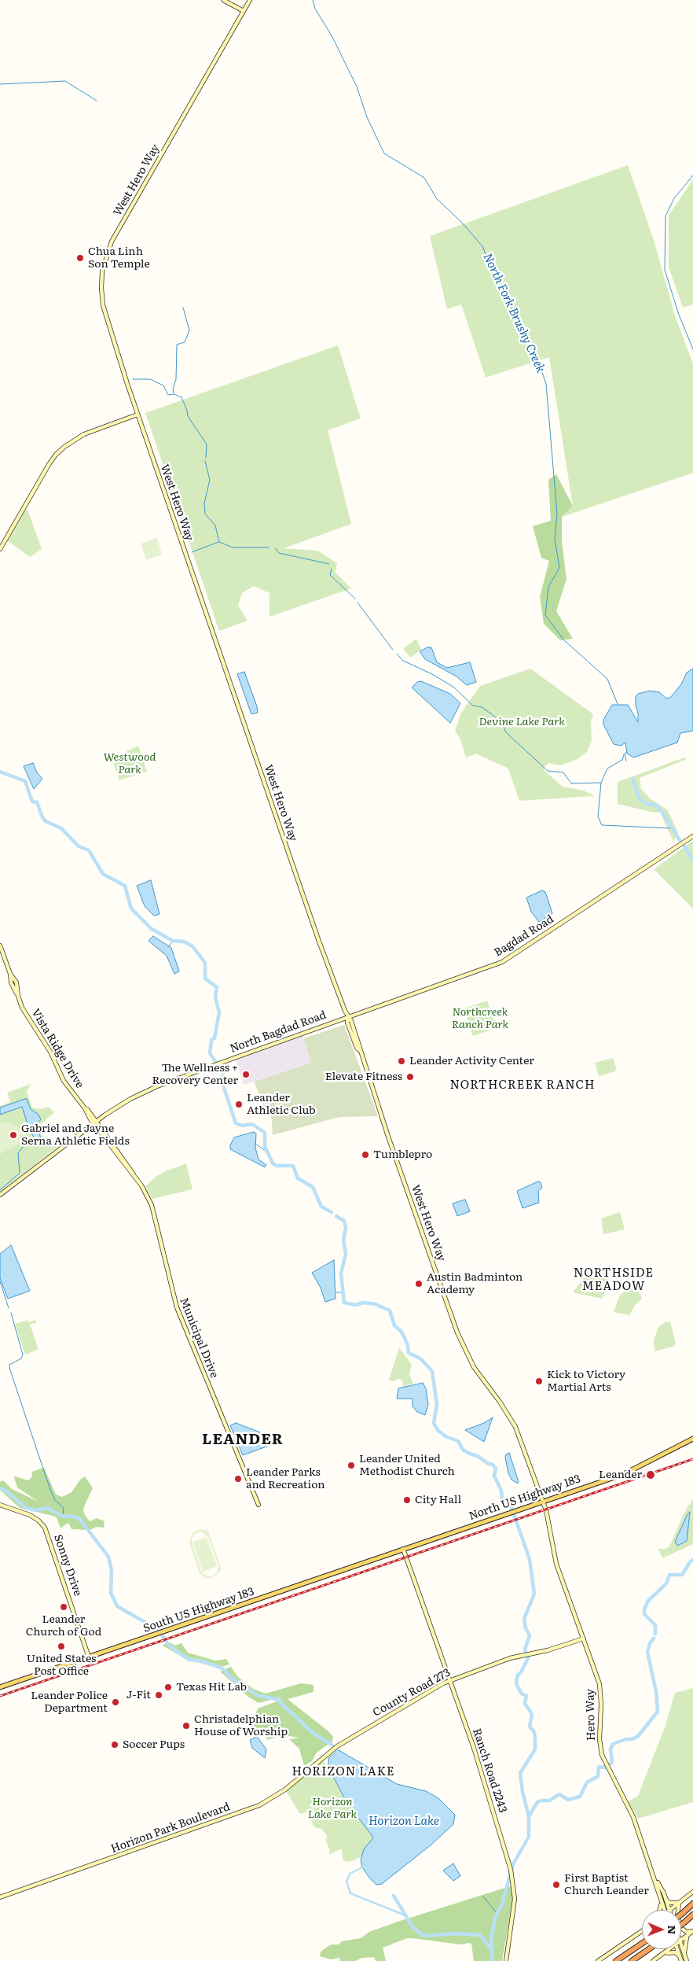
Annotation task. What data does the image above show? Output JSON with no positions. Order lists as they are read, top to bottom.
{
  "streets": {
    "main road": ["North US Highway 183", "South US Highway 183"],
    "street": [
      "West Hero Way",
      "Bagdad Road",
      "North Bagdad Road",
      "Vista Ridge Drive",
      "Municipal Drive",
      "Sonny Drive",
      "County Road 273",
      "Hero Way",
      "Ranch Road 2243",
      "Horizon Park Boulevard"
    ]
  },
  "crossings": [
    ["West Hero Way", "Bagdad Road"],
    ["West Hero Way", "North Bagdad Road"],
    ["West Hero Way", "North US Highway 183"],
    ["West Hero Way", "Hero Way"],
    ["Bagdad Road", "North Bagdad Road"],
    ["North Bagdad Road", "Vista Ridge Drive"],
    ["North Bagdad Road", "Municipal Drive"],
    ["Vista Ridge Drive", "Municipal Drive"],
    ["North US Highway 183", "South US Highway 183"],
    ["North US Highway 183", "Hero Way"],
    ["North US Highway 183", "Ranch Road 2243"],
    ["Sonny Drive", "South US Highway 183"],
    ["South US Highway 183", "Ranch Road 2243"],
    ["County Road 273", "Hero Way"],
    ["County Road 273", "Ranch Road 2243"],
    ["County Road 273", "Horizon Park Boulevard"]
  ],
  "districts": [
    "NORTHCREEK RANCH",
    "NORTHSIDE MEADOW",
    "LEANDER",
    "HORIZON LAKE"
  ],
  "water": ["North Fork Brushy Creek", "Horizon Lake"],
  "parks": [
    "Devine Lake Park",
    "Westwood Park",
    "Northcreek Ranch Park",
    "Horizon Lake Park"
  ],
  "places": [
    "Chua Linh Son Temple",
    "Leander Activity Center",
    "The Wellness + Recovery Center",
    "Elevate Fitness",
    "Leander Athletic Club",
    "Gabriel and Jayne Serna Athletic Fields",
    "Tumblepro",
    "Austin Badminton Academy",
    "Kick to Victory Martial Arts",
    "Leander United Methodist Church",
    "Leander",
    "Leander Parks and Recreation",
    "City Hall",
    "Leander Church of God",
    "United States Post Office",
    "Texas Hit Lab",
    "J-Fit",
    "Leander Police Department",
    "Christadelphian House of Worship",
    "Soccer Pups",
    "First Baptist Church Leander"
  ],
  "north": "right"
}
